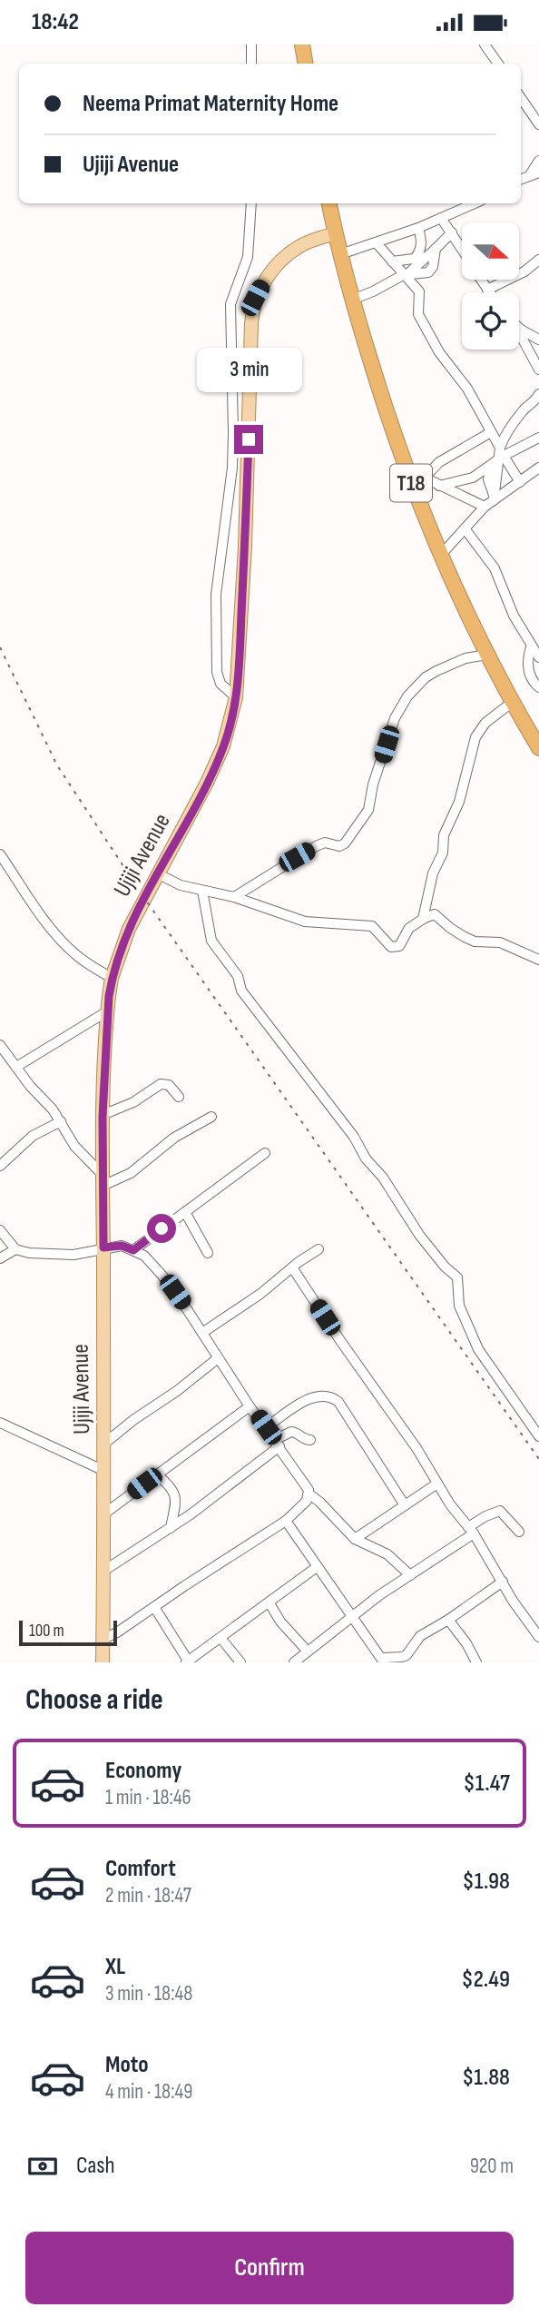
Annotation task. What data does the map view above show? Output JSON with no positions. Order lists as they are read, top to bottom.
{
  "streets": {
    "highway": ["T18"],
    "main road": ["Ujiji Avenue"]
  },
  "crossings": [
    ["T18", "Ujiji Avenue"]
  ],
  "scale_bar": "100 m",
  "north": "right",
  "page": {
    "status": "18:42",
    "banner": ["Neema Primat Maternity Home", "Ujiji Avenue"],
    "bubble": "3 min",
    "scale": "100 m",
    "heading": "Choose a ride",
    "list": [
      {
        "name": "Economy",
        "note": "1 min · 18:46",
        "value": "$1.47"
      },
      {
        "name": "Comfort",
        "note": "2 min · 18:47",
        "value": "$1.98"
      },
      {
        "name": "XL",
        "note": "3 min · 18:48",
        "value": "$2.49"
      },
      {
        "name": "Moto",
        "note": "4 min · 18:49",
        "value": "$1.88"
      }
    ],
    "pay": ["Cash", "920 m"],
    "buttons": "Confirm"
  }
}
